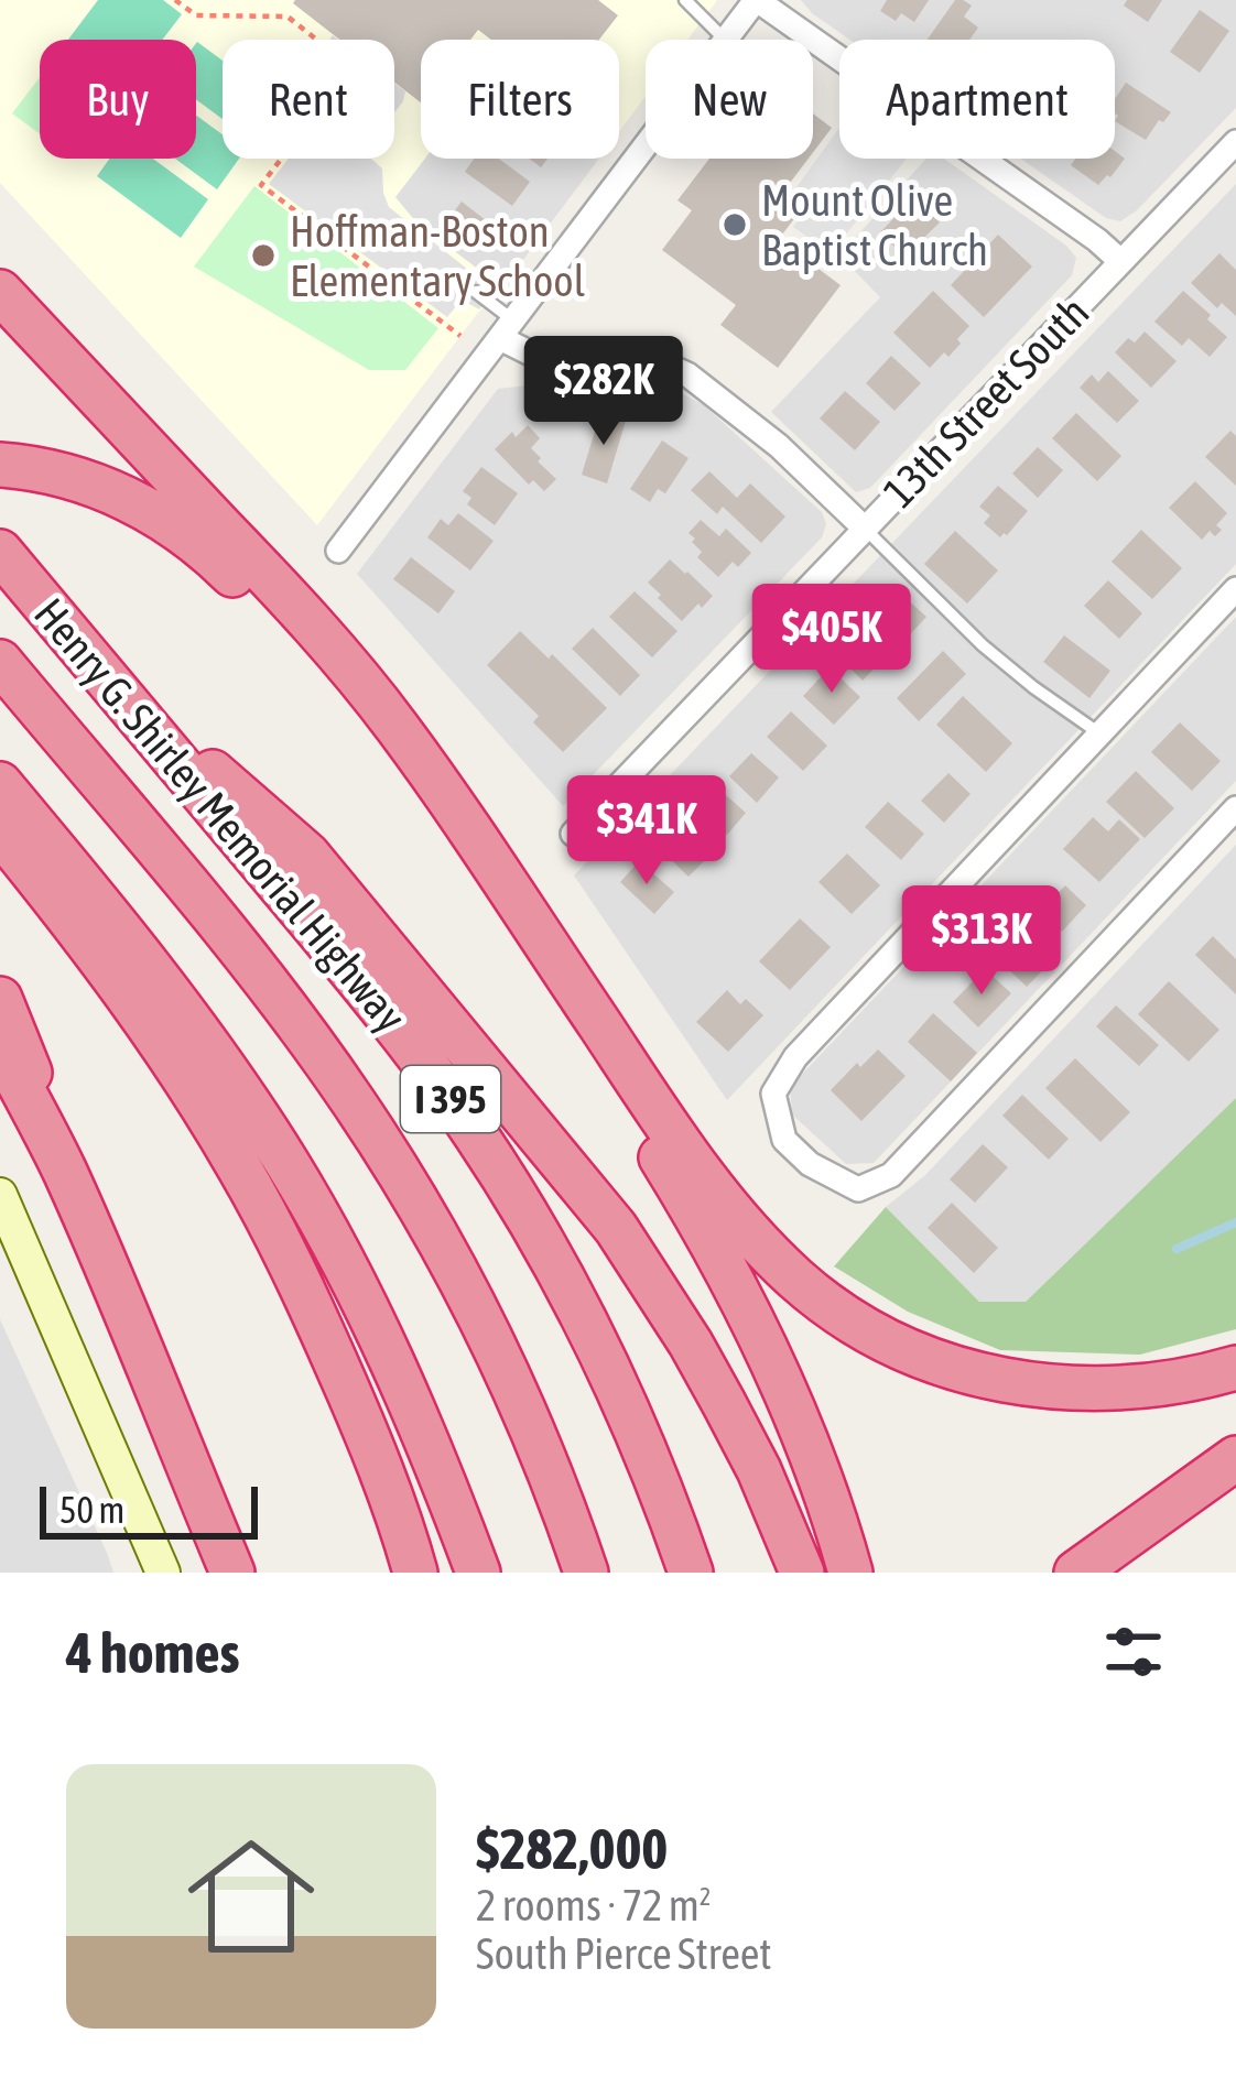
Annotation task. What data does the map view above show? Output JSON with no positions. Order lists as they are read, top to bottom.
{
  "streets": {
    "highway": ["Henry G. Shirley Memorial Highway", "I 395"],
    "street": ["13th Street South"]
  },
  "places": ["Mount Olive Baptist Church", "Hoffman-Boston Elementary School"],
  "scale_bar": "50 m",
  "page": {
    "chip": [
      "Buy",
      "Rent",
      "Filters",
      "New",
      "Apartment"
    ],
    "price": [
      "$282K",
      "$405K",
      "$341K",
      "$313K"
    ],
    "scale": "50 m",
    "heading": "4 homes",
    "list": [
      {
        "name": "$282,000",
        "note": "2 rooms · 72 m² · South Pierce Street"
      }
    ]
  }
}
